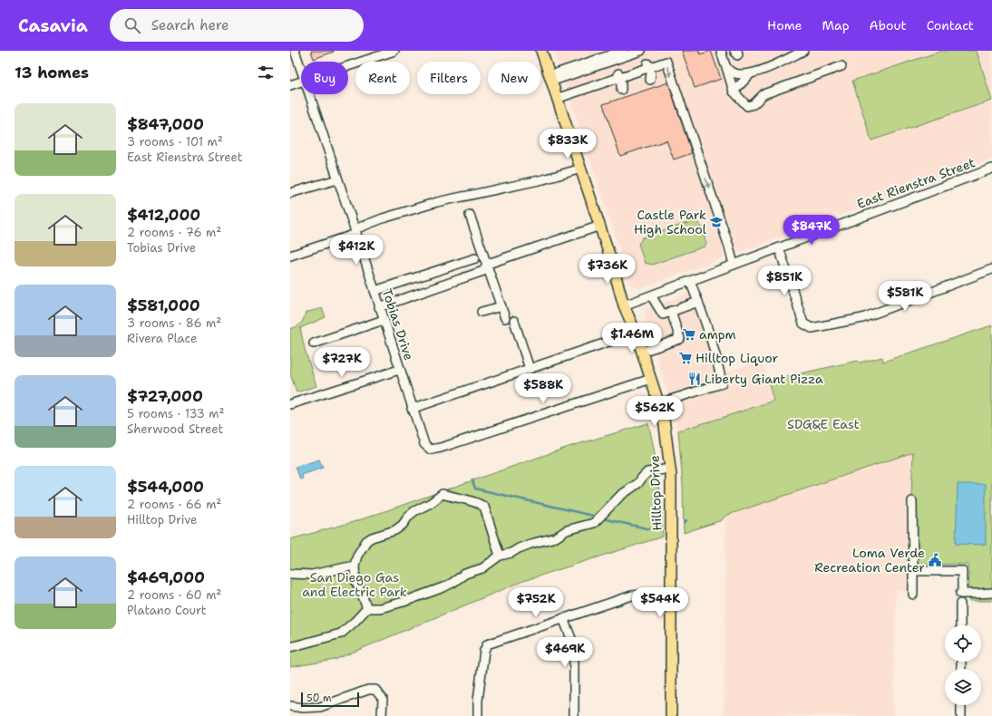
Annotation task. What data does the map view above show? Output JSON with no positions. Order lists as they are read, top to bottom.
{
  "streets": {
    "main road": ["Hilltop Drive"],
    "street": ["East Rienstra Street", "Tobias Drive"]
  },
  "crossings": [
    ["East Rienstra Street", "Hilltop Drive"],
    ["Tobias Drive", "Hilltop Drive"]
  ],
  "parks": ["SDG&E East", "San Diego Gas and Electric Park"],
  "places": {
    "school or university": ["Castle Park High School"],
    "supermarket": ["ampm", "Hilltop Liquor"],
    "restaurant": ["Liberty Giant Pizza"],
    "public building": ["Loma Verde Recreation Center"]
  },
  "scale_bar": "50 m",
  "page": {
    "header": "Casavia",
    "search": "Search here",
    "nav": [
      "Home",
      "Map",
      "About",
      "Contact"
    ],
    "heading": "13 homes",
    "chip": [
      "Buy",
      "Rent",
      "Filters",
      "New"
    ],
    "list": [
      {
        "name": "$847,000",
        "note": "3 rooms · 101 m² · East Rienstra Street"
      },
      {
        "name": "$412,000",
        "note": "2 rooms · 76 m² · Tobias Drive"
      },
      {
        "name": "$581,000",
        "note": "3 rooms · 86 m² · Rivera Place"
      },
      {
        "name": "$727,000",
        "note": "5 rooms · 133 m² · Sherwood Street"
      },
      {
        "name": "$544,000",
        "note": "2 rooms · 66 m² · Hilltop Drive"
      },
      {
        "name": "$469,000",
        "note": "2 rooms · 60 m² · Platano Court"
      }
    ],
    "price": [
      "$833K",
      "$847K",
      "$412K",
      "$736K",
      "$851K",
      "$581K",
      "$1.46M",
      "$727K",
      "$588K",
      "$562K",
      "$752K",
      "$544K",
      "$469K"
    ],
    "scale": "50 m"
  }
}
